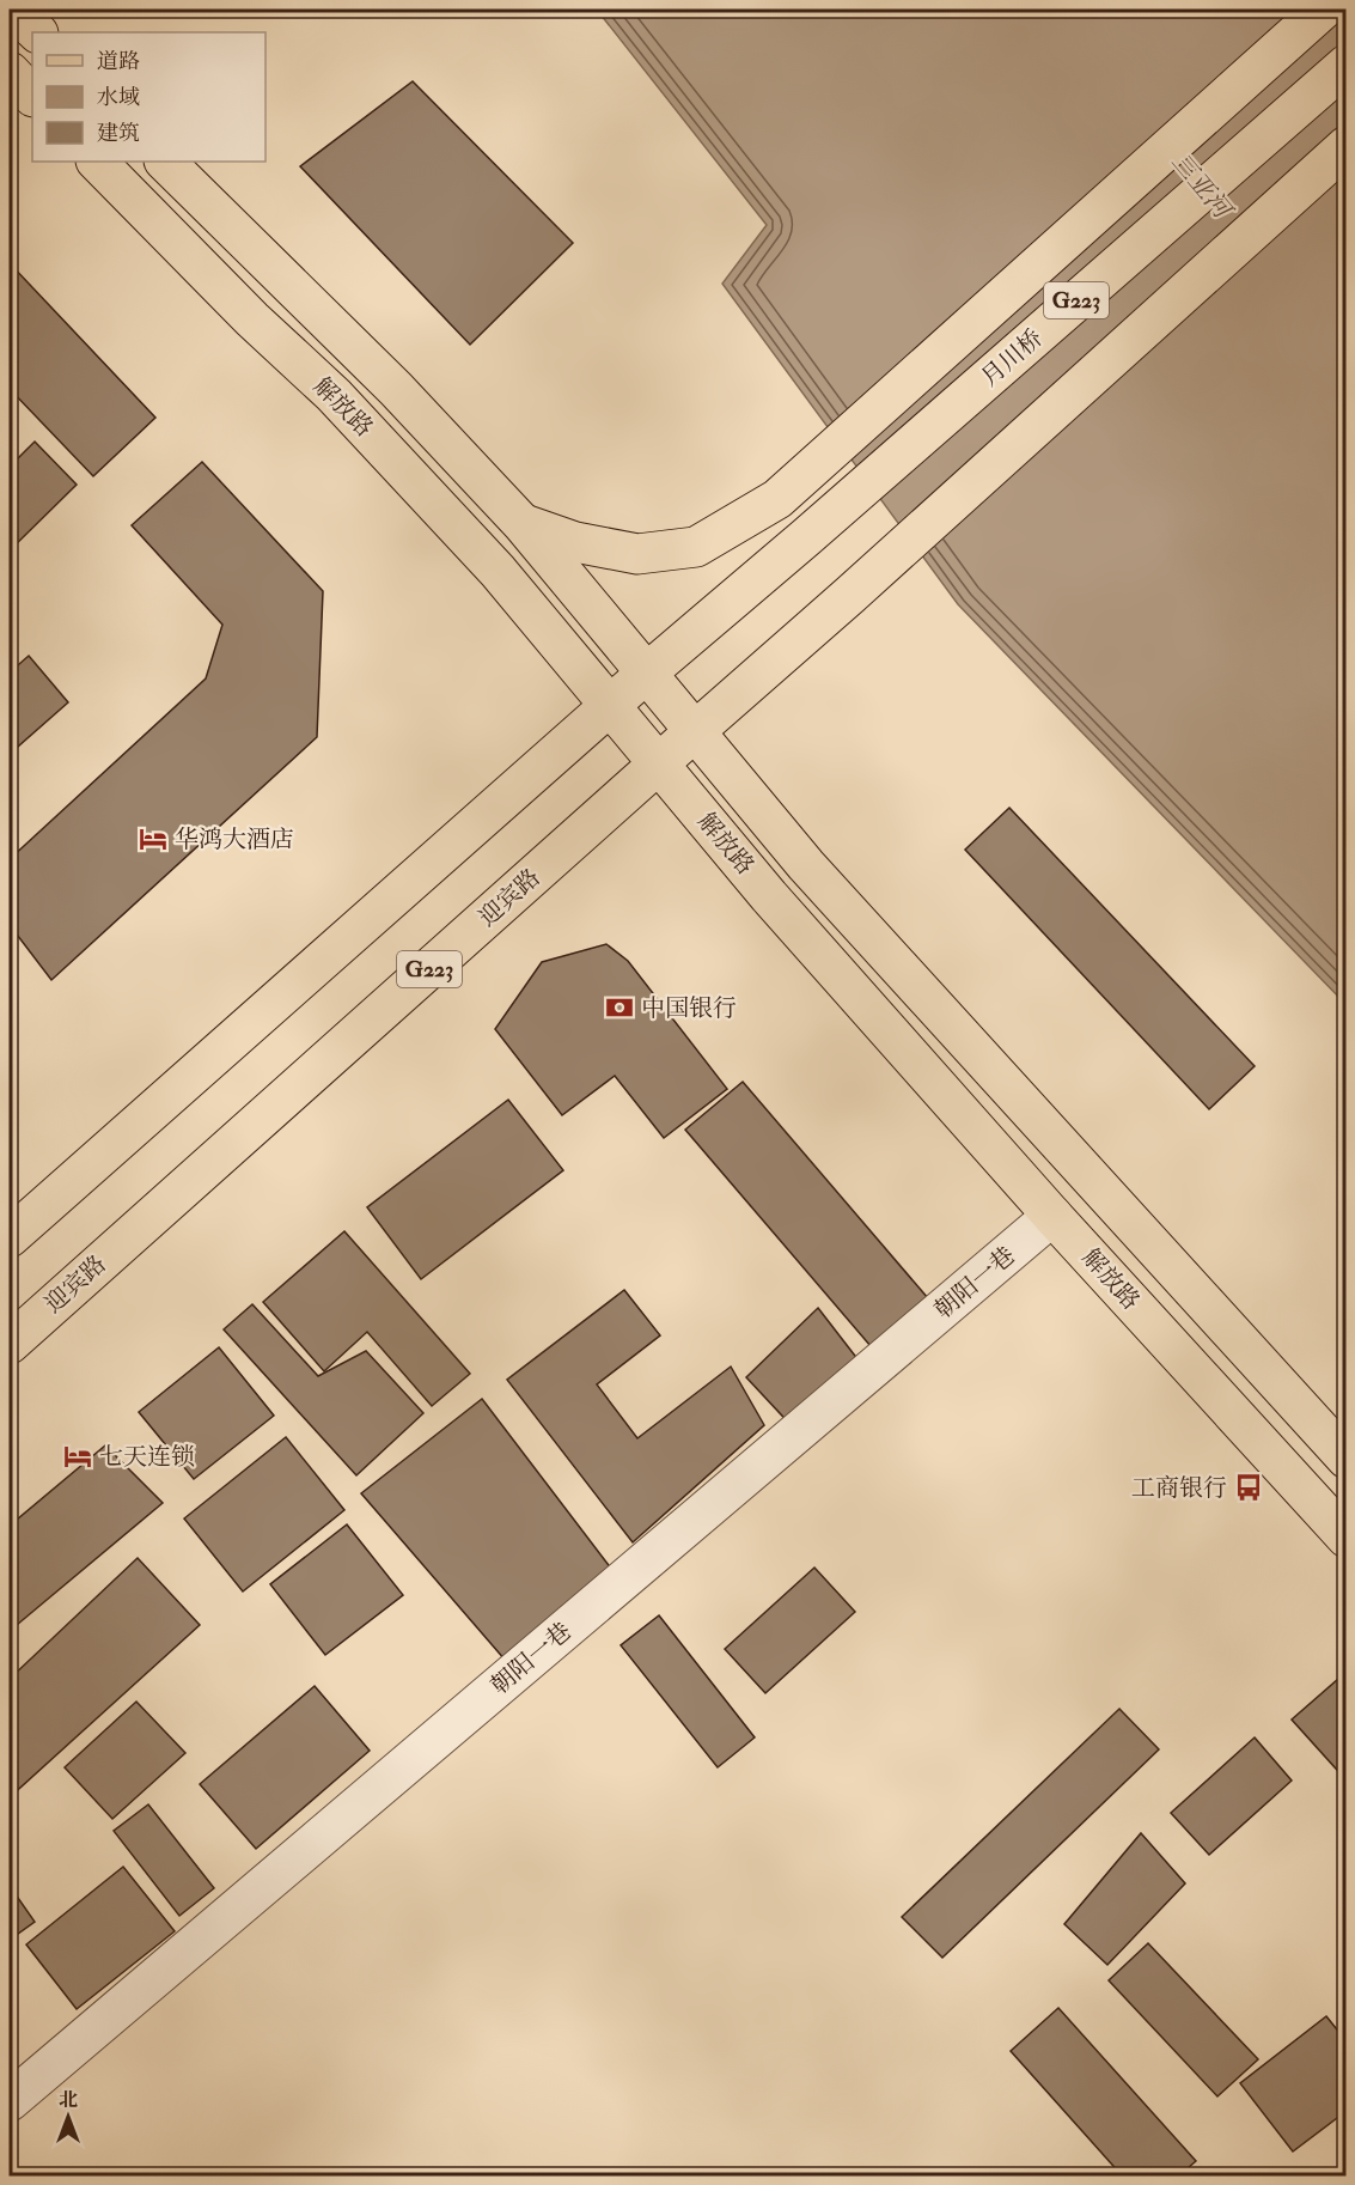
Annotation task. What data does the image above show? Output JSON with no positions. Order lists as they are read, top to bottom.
{
  "streets": {
    "main road": [
      "G223",
      "月川桥",
      "解放路",
      "迎宾路"
    ],
    "street": ["朝阳一巷"]
  },
  "crossings": [
    ["G223", "月川桥"],
    ["G223", "解放路"],
    ["月川桥", "解放路"],
    ["解放路", "迎宾路"],
    ["解放路", "朝阳一巷"]
  ],
  "water": ["三亚河"],
  "places": {
    "hotel": ["华鸿大酒店", "七天连锁"],
    "bank": ["中国银行"],
    "bus stop": ["工商银行"]
  },
  "legend": ["道路", "水域", "建筑"],
  "north": "top"
}
